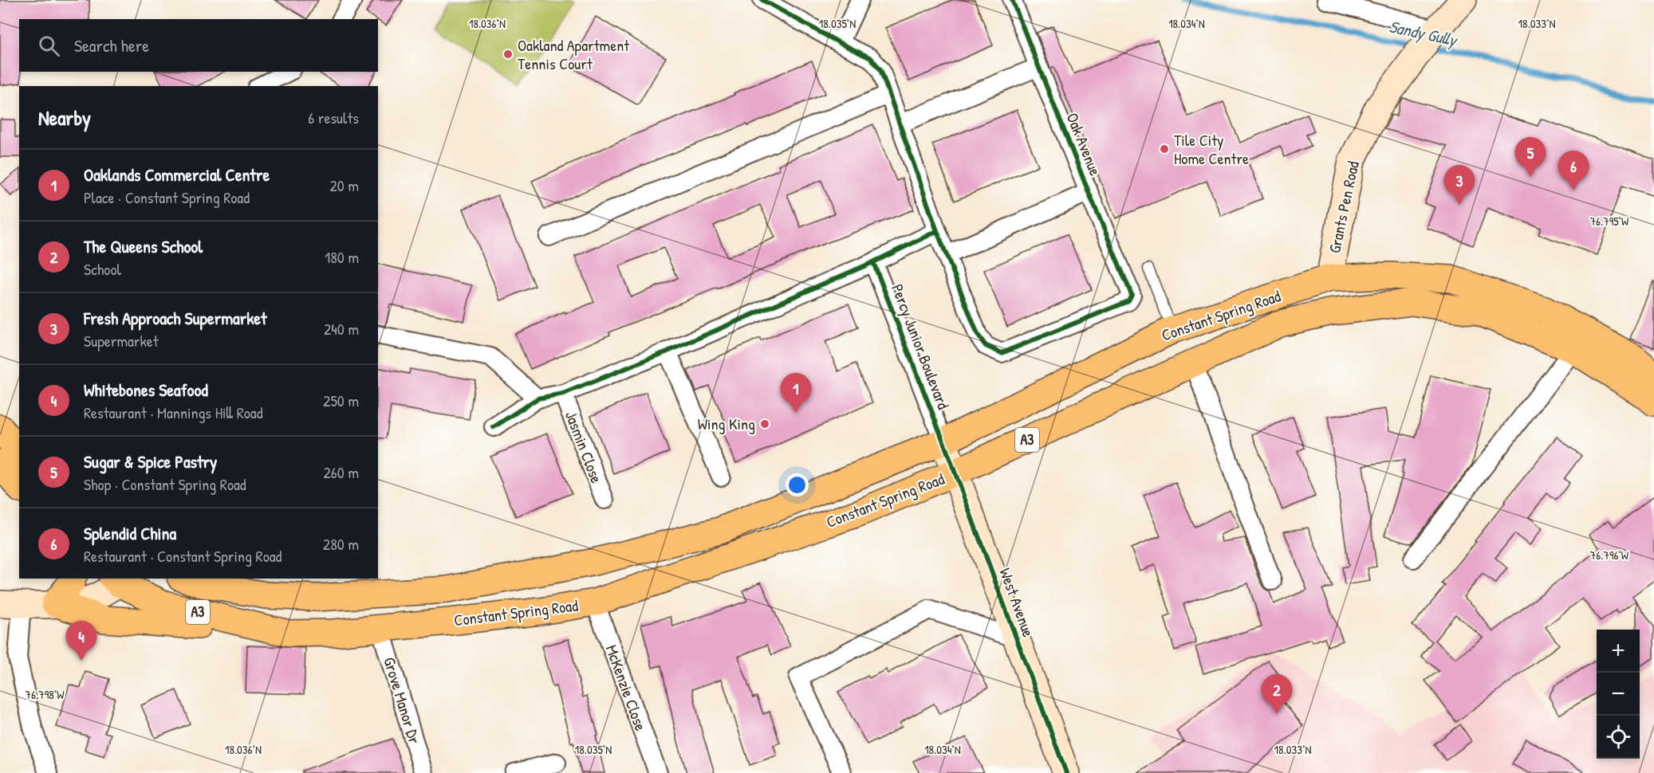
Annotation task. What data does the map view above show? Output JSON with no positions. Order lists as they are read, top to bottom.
{
  "streets": {
    "main road": ["Constant Spring Road", "A3"],
    "street": [
      "Oak Avenue",
      "Grants Pen Road",
      "Percy Junior Boulevard",
      "Jasmin Close",
      "West Avenue",
      "McKenzie Close",
      "Grove Manor Dr"
    ]
  },
  "crossings": [
    ["Grants Pen Road", "Constant Spring Road"],
    ["Constant Spring Road", "Percy Junior Boulevard"],
    ["Constant Spring Road", "West Avenue"],
    ["Constant Spring Road", "McKenzie Close"],
    ["Constant Spring Road", "Grove Manor Dr"],
    ["Percy Junior Boulevard", "West Avenue"]
  ],
  "water": ["Sandy Gully"],
  "places": ["Oakland Apartment Tennis Court", "Tile City Home Centre", "Wing King"],
  "page": {
    "search": "Search here",
    "heading": ["Nearby", "6 results"],
    "pins": [
      "5",
      "6",
      "3",
      "1",
      "4",
      "2"
    ],
    "list": [
      {
        "mark": "1",
        "name": "Oaklands Commercial Centre",
        "note": "Place · Constant Spring Road",
        "value": "20 m"
      },
      {
        "mark": "2",
        "name": "The Queens School",
        "note": "School",
        "value": "180 m"
      },
      {
        "mark": "3",
        "name": "Fresh Approach Supermarket",
        "note": "Supermarket",
        "value": "240 m"
      },
      {
        "mark": "4",
        "name": "Whitebones Seafood",
        "note": "Restaurant · Mannings Hill Road",
        "value": "250 m"
      },
      {
        "mark": "5",
        "name": "Sugar & Spice Pastry",
        "note": "Shop · Constant Spring Road",
        "value": "260 m"
      },
      {
        "mark": "6",
        "name": "Splendid China",
        "note": "Restaurant · Constant Spring Road",
        "value": "280 m"
      }
    ],
    "map_buttons": ["+", "−"]
  },
  "coordinates": [
    "18.036°N",
    "18.035°N",
    "18.034°N",
    "18.033°N",
    "76.795°W",
    "76.796°W",
    "76.798°W"
  ]
}
